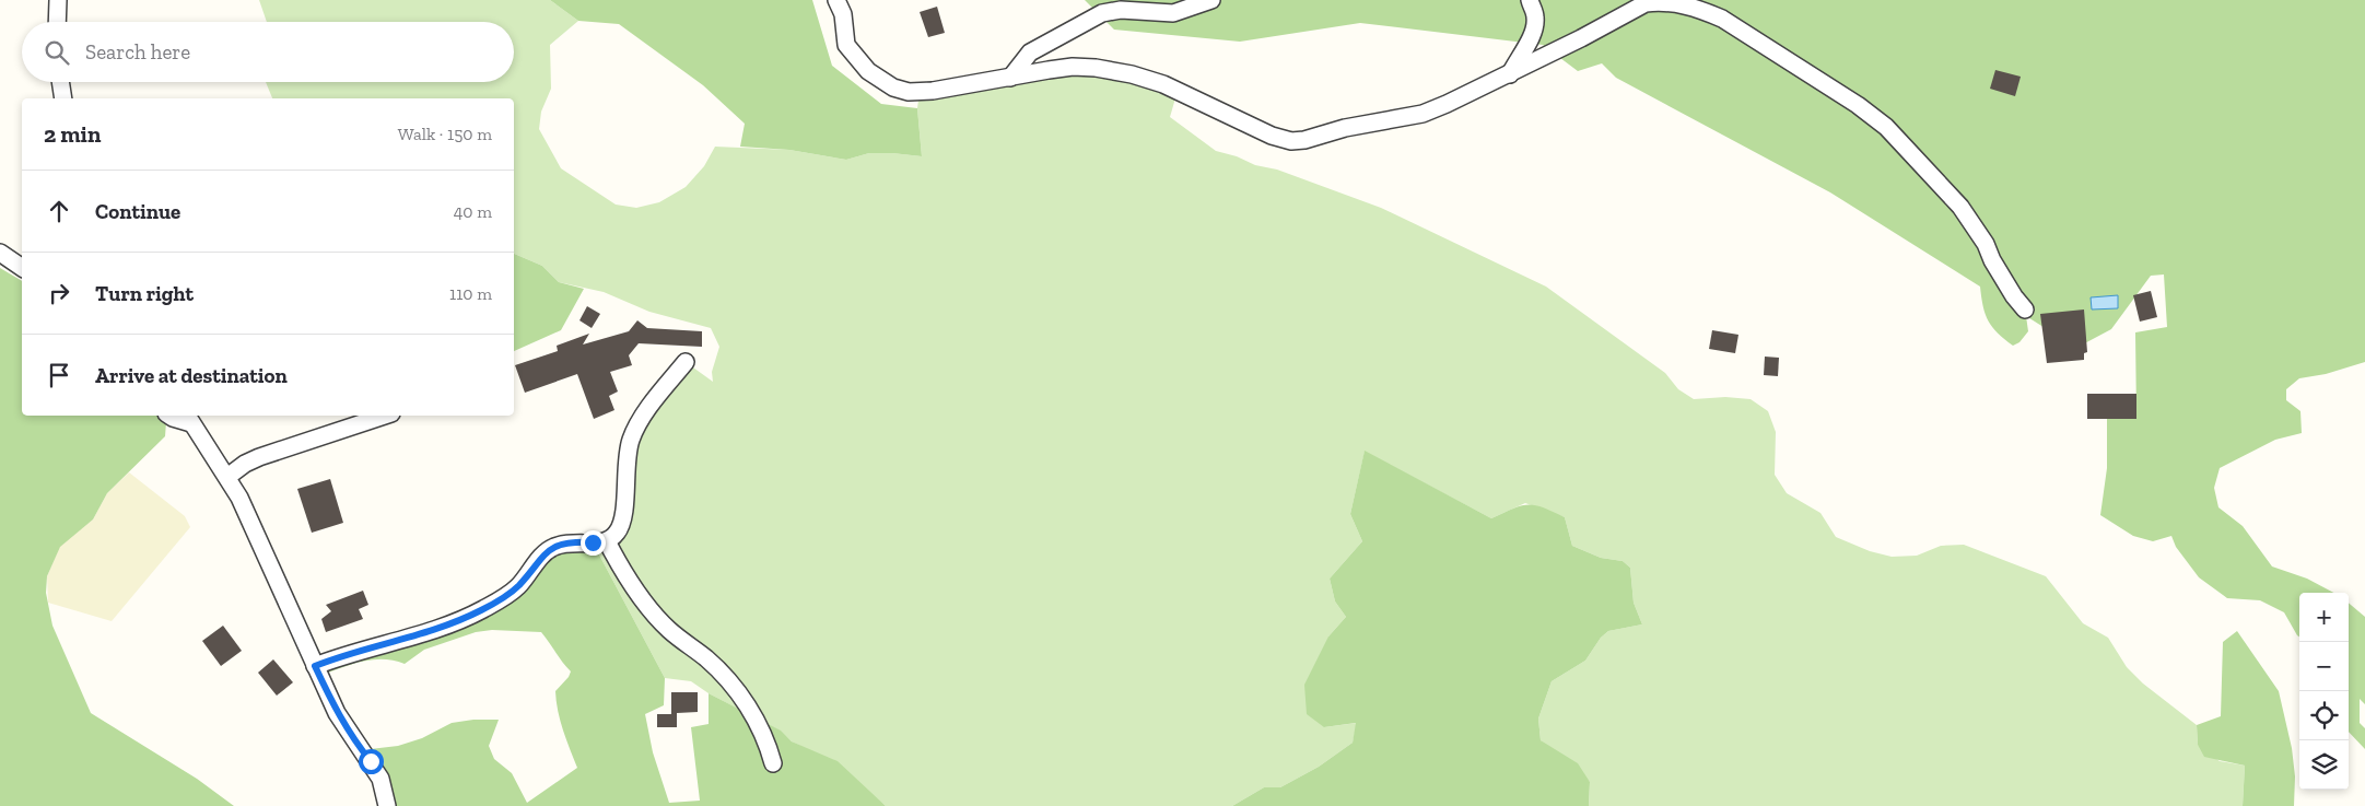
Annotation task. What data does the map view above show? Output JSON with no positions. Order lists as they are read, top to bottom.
{
  "page": {
    "search": "Search here",
    "heading": ["2 min", "Walk · 150 m"],
    "list": [
      ["Continue", "40 m"],
      ["Turn right", "110 m"],
      "Arrive at destination"
    ],
    "map_buttons": ["+", "−"]
  }
}
